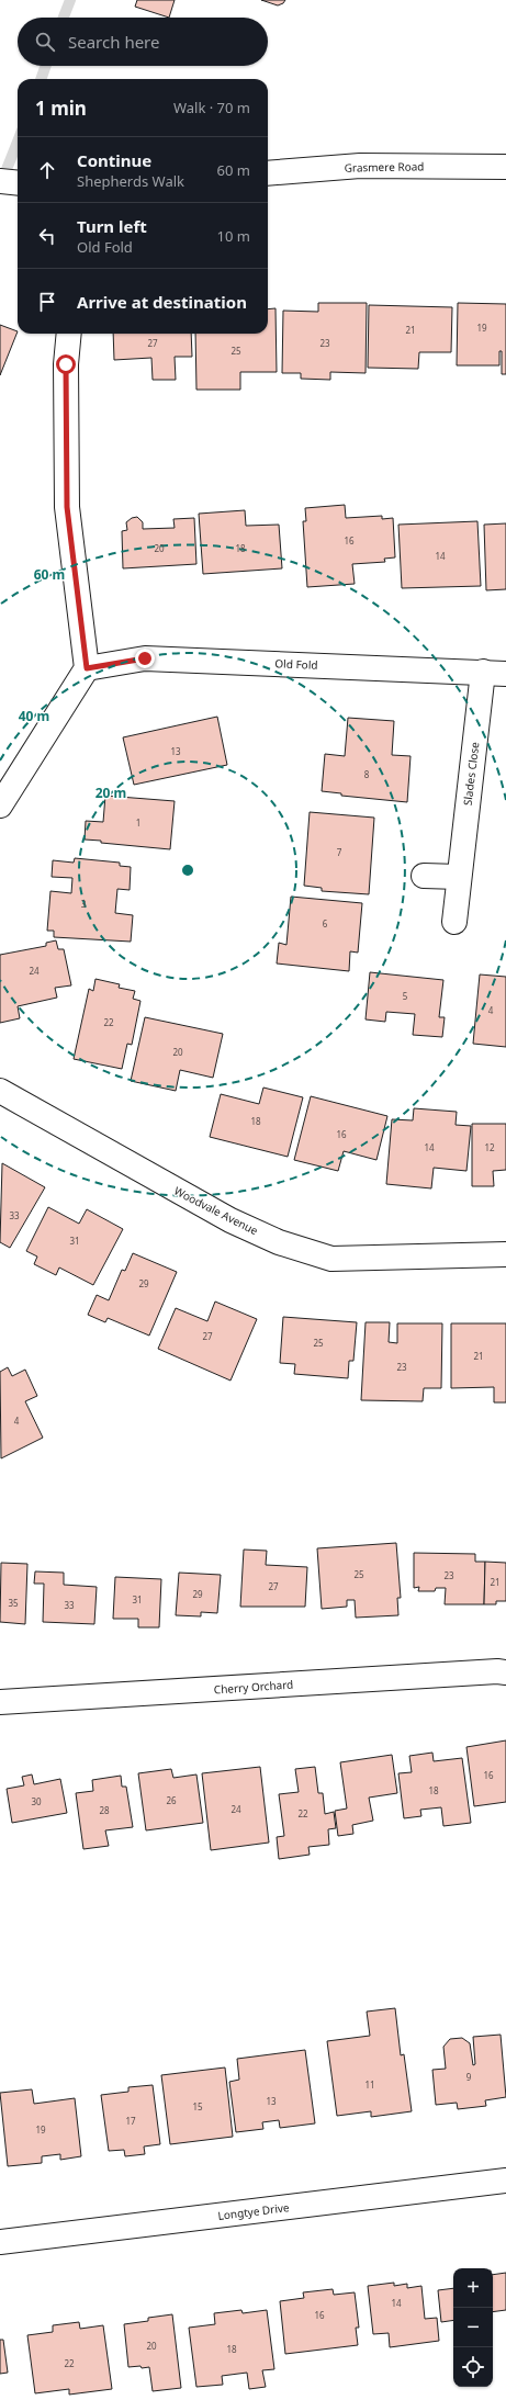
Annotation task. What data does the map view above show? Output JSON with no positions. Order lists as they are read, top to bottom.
{
  "streets": {
    "street": [
      "Grasmere Road",
      "Old Fold",
      "Slades Close",
      "Woodvale Avenue",
      "Cherry Orchard",
      "Longtye Drive"
    ]
  },
  "crossings": [
    ["Old Fold", "Slades Close"]
  ],
  "house_numbers": [
    "19",
    "21",
    "27",
    "23",
    "25",
    "16",
    "20",
    "18",
    "14",
    "13",
    "8",
    "1",
    "7",
    "3",
    "6",
    "24",
    "5",
    "4",
    "22",
    "20",
    "18",
    "16",
    "14",
    "12",
    "33",
    "31",
    "29",
    "27",
    "25",
    "21",
    "23",
    "4",
    "25",
    "23",
    "21",
    "27",
    "29",
    "31",
    "35",
    "33",
    "16",
    "18",
    "26",
    "30",
    "24",
    "28",
    "22",
    "9",
    "11",
    "13",
    "15",
    "17",
    "19",
    "14",
    "16",
    "20",
    "18",
    "22"
  ],
  "page": {
    "search": "Search here",
    "heading": ["1 min", "Walk · 70 m"],
    "list": [
      ["Continue", "Shepherds Walk", "60 m"],
      ["Turn left", "Old Fold", "10 m"],
      "Arrive at destination"
    ],
    "map_buttons": ["+", "−"]
  },
  "rings": ["60 m", "40 m", "20 m"]
}
